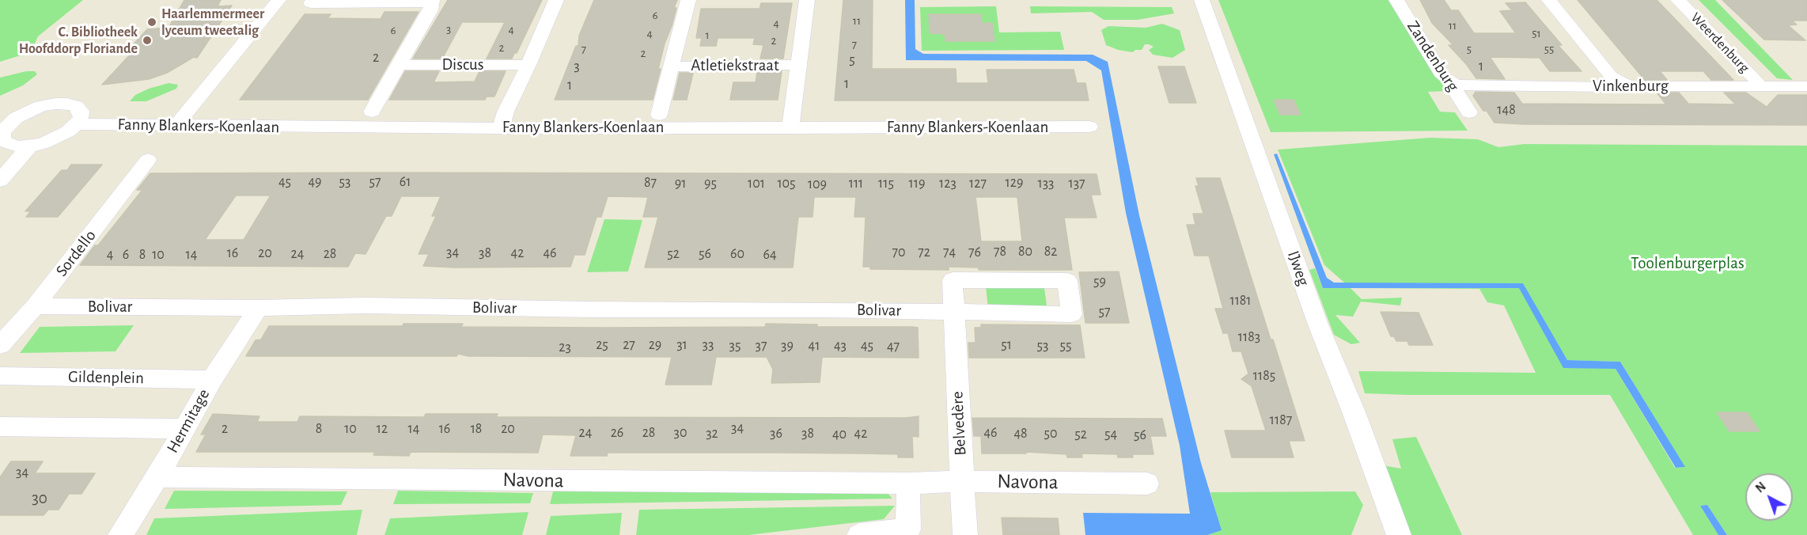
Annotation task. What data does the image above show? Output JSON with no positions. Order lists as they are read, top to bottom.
{
  "streets": {
    "street": [
      "Weerdenburg",
      "Zandenburg",
      "Discus",
      "Atletiekstraat",
      "Vinkenburg",
      "Fanny Blankers-Koenlaan",
      "Sordello",
      "IJweg",
      "Bolivar",
      "Gildenplein",
      "Hermitage",
      "Belvedère",
      "Navona"
    ]
  },
  "crossings": [
    ["Weerdenburg", "Vinkenburg"],
    ["Zandenburg", "Vinkenburg"],
    ["Atletiekstraat", "Fanny Blankers-Koenlaan"],
    ["Sordello", "Bolivar"],
    ["Bolivar", "Hermitage"],
    ["Bolivar", "Belvedère"],
    ["Gildenplein", "Hermitage"],
    ["Hermitage", "Navona"],
    ["Belvedère", "Navona"]
  ],
  "parks": ["Toolenburgerplas"],
  "places": ["Haarlemmermeer lyceum tweetalig", "C. Bibliotheek Hoofddorp Floriande"],
  "house_numbers": [
    "6",
    "11",
    "4",
    "11",
    "3",
    "4",
    "6",
    "4",
    "51",
    "1",
    "2",
    "7",
    "2",
    "7",
    "5",
    "55",
    "2",
    "2",
    "5",
    "3",
    "1",
    "1",
    "1",
    "148",
    "45",
    "49",
    "53",
    "57",
    "61",
    "87",
    "129",
    "91",
    "95",
    "101",
    "105",
    "111",
    "115",
    "119",
    "123",
    "127",
    "133",
    "137",
    "109",
    "78",
    "80",
    "82",
    "34",
    "70",
    "72",
    "74",
    "76",
    "16",
    "20",
    "38",
    "42",
    "46",
    "24",
    "28",
    "52",
    "56",
    "60",
    "4",
    "6",
    "8",
    "10",
    "14",
    "64",
    "59",
    "1181",
    "57",
    "1183",
    "25",
    "27",
    "29",
    "31",
    "33",
    "51",
    "35",
    "37",
    "39",
    "41",
    "43",
    "45",
    "53",
    "55",
    "47",
    "23",
    "1185",
    "1187",
    "34",
    "2",
    "8",
    "10",
    "12",
    "14",
    "16",
    "18",
    "20",
    "24",
    "26",
    "28",
    "30",
    "46",
    "32",
    "36",
    "38",
    "42",
    "48",
    "50",
    "40",
    "52",
    "54",
    "56",
    "34",
    "30"
  ],
  "north": "top left"
}
